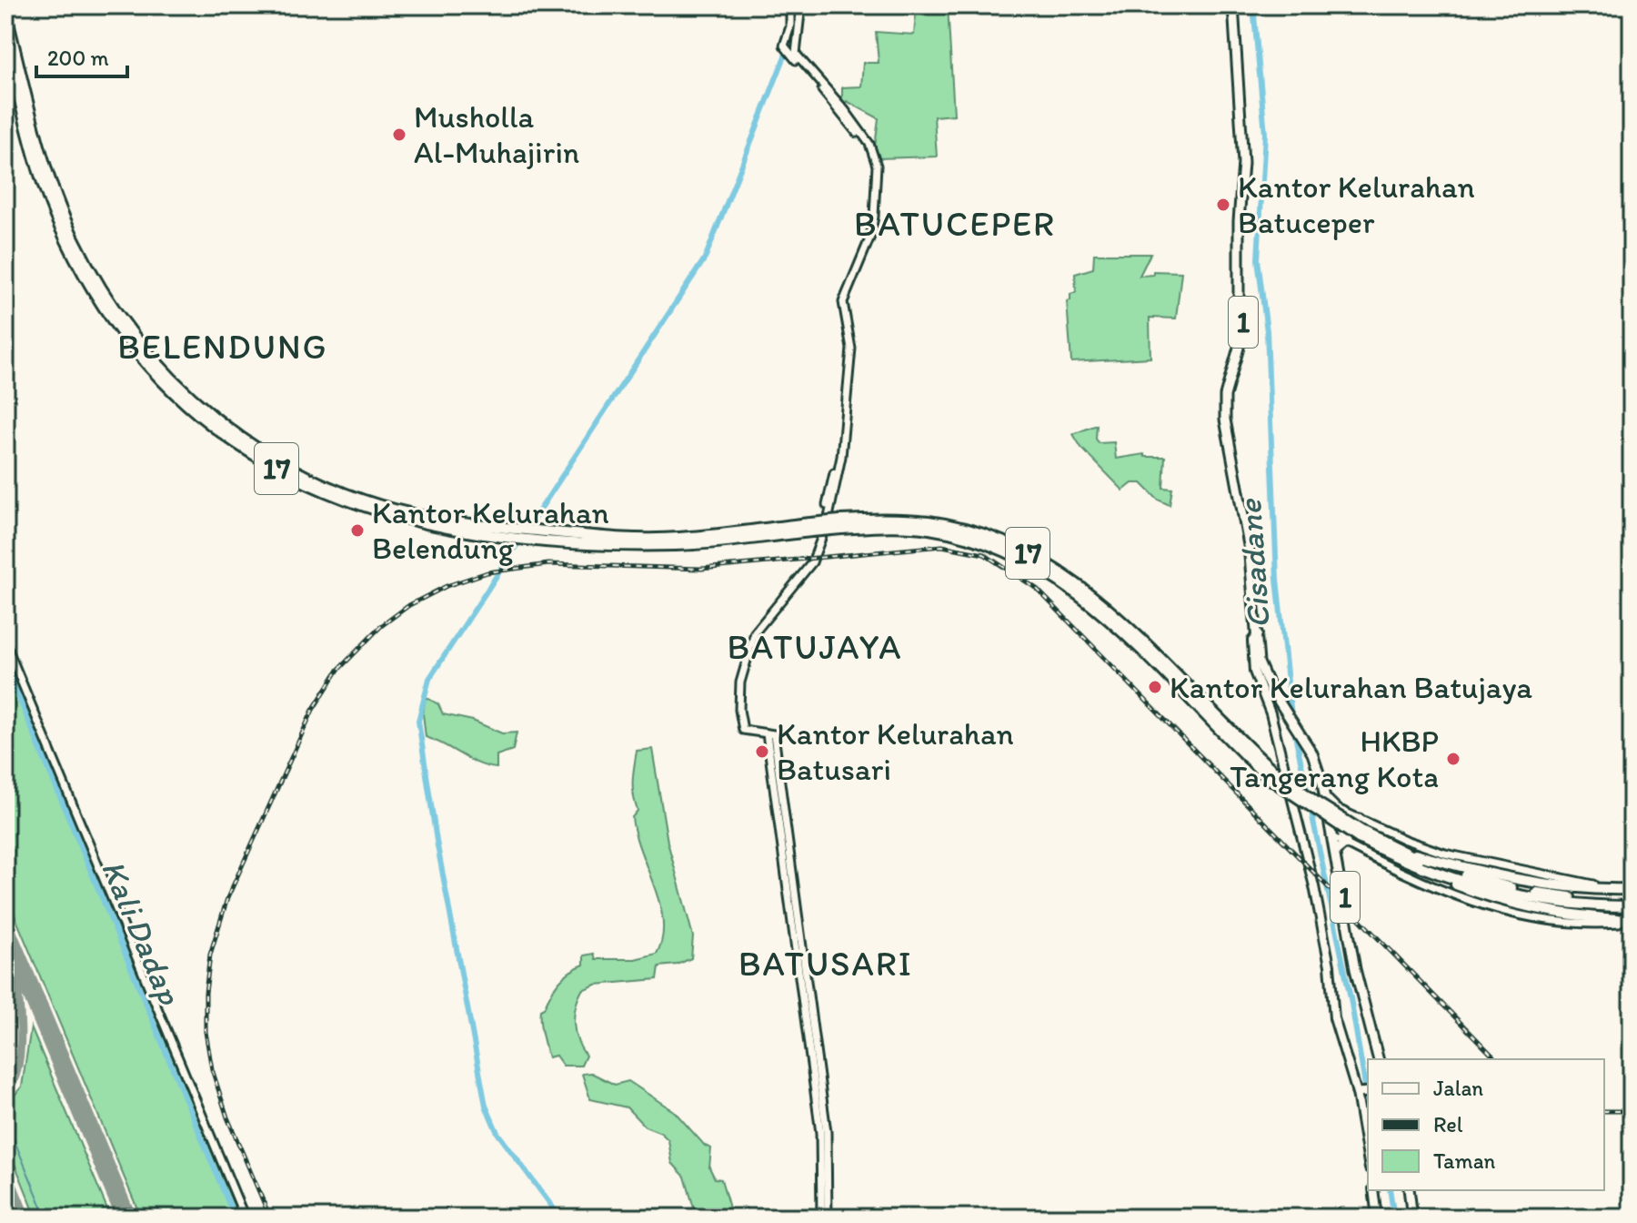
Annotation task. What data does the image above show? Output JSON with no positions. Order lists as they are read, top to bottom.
{
  "streets": {
    "highway": ["1", "17"]
  },
  "districts": [
    "BATUCEPER",
    "BELENDUNG",
    "BATUJAYA",
    "BATUSARI"
  ],
  "water": ["Cisadane", "Kali Dadap"],
  "places": [
    "Musholla Al-Muhajirin",
    "Kantor Kelurahan Batuceper",
    "Kantor Kelurahan Belendung",
    "Kantor Kelurahan Batujaya",
    "Kantor Kelurahan Batusari",
    "HKBP Tangerang Kota"
  ],
  "legend": ["Jalan", "Rel", "Taman"],
  "scale_bar": "200 m"
}
